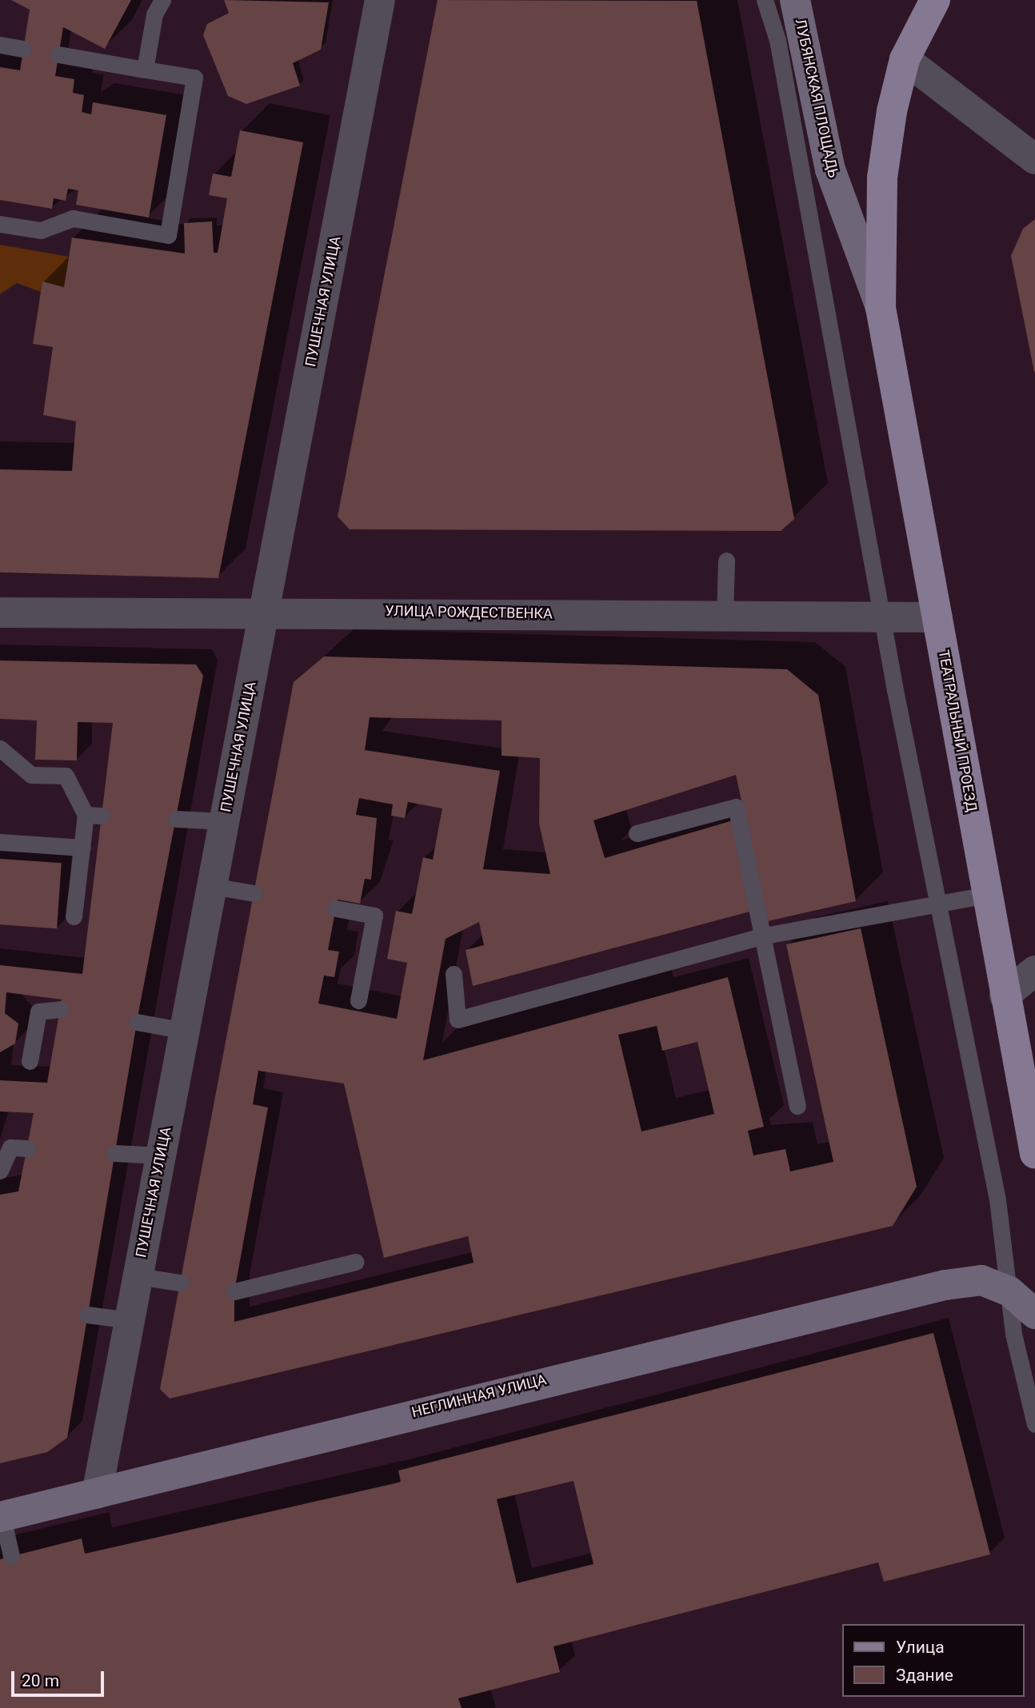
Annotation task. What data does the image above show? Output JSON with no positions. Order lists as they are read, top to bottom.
{
  "streets": {
    "main road": ["ТЕАТРАЛЬНЫЙ ПРОЕЗД"],
    "street": [
      "ЛУБЯНСКАЯ ПЛОЩАДЬ",
      "ПУШЕЧНАЯ УЛИЦА",
      "УЛИЦА РОЖДЕСТВЕНКА",
      "НЕГЛИННАЯ УЛИЦА"
    ]
  },
  "crossings": [
    ["ЛУБЯНСКАЯ ПЛОЩАДЬ", "ТЕАТРАЛЬНЫЙ ПРОЕЗД"],
    ["ПУШЕЧНАЯ УЛИЦА", "УЛИЦА РОЖДЕСТВЕНКА"],
    ["ПУШЕЧНАЯ УЛИЦА", "НЕГЛИННАЯ УЛИЦА"],
    ["УЛИЦА РОЖДЕСТВЕНКА", "ТЕАТРАЛЬНЫЙ ПРОЕЗД"]
  ],
  "legend": ["Улица", "Здание"],
  "scale_bar": "20 m"
}
